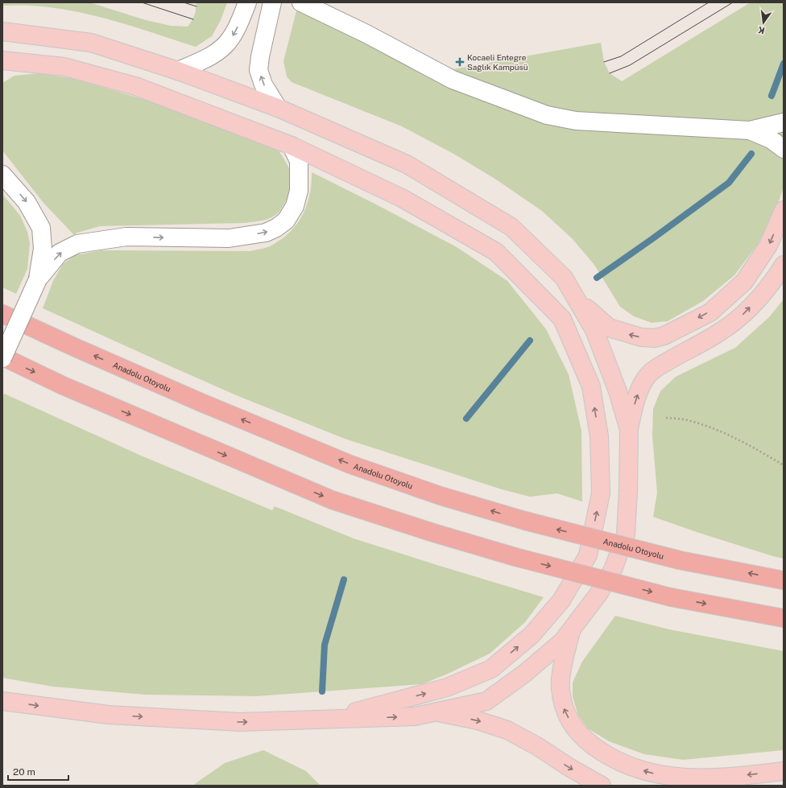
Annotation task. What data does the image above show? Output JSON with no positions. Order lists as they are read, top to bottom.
{
  "streets": {
    "highway": ["Anadolu Otoyolu"]
  },
  "places": {
    "health": ["Kocaeli Entegre Sağlık Kampüsü"]
  },
  "scale_bar": "20 m",
  "north": "bottom"
}
